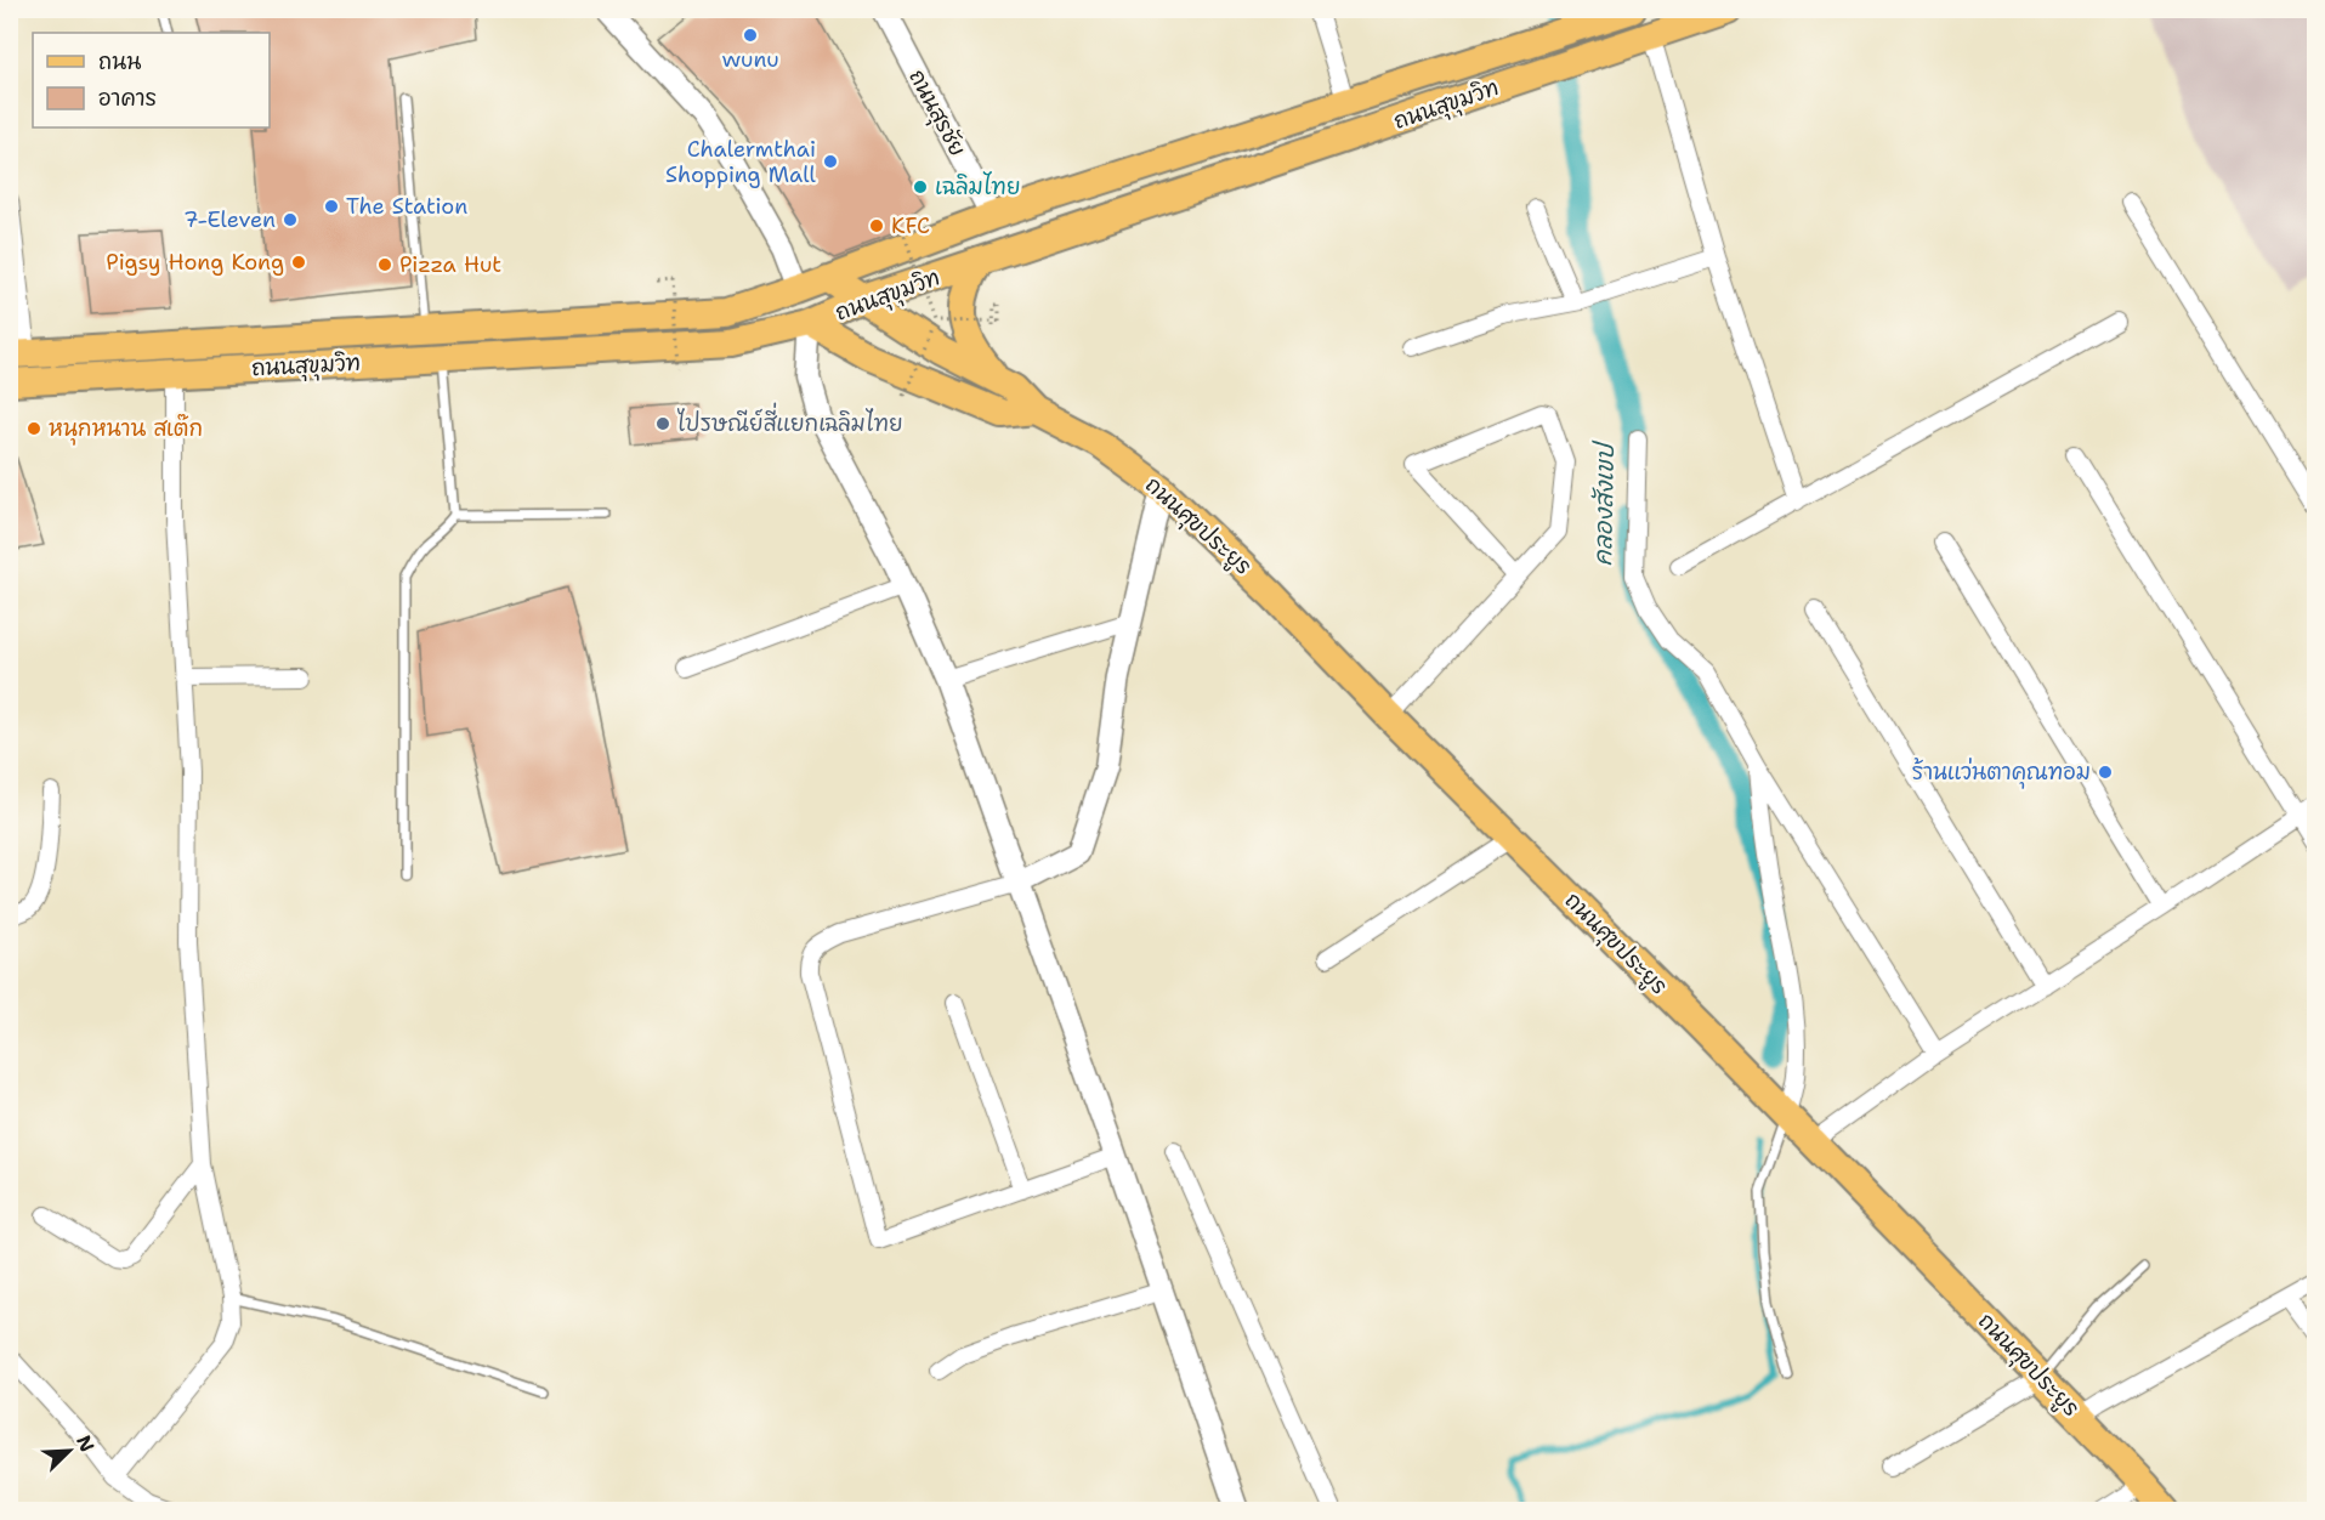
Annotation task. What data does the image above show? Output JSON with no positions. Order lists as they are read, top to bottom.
{
  "streets": {
    "main road": ["ถนนสุขุมวิท", "ถนนศุขประยูร"],
    "street": ["ถนนสุรชัย"]
  },
  "crossings": [
    ["ถนนสุขุมวิท", "ถนนสุรชัย"],
    ["ถนนสุขุมวิท", "ถนนศุขประยูร"]
  ],
  "water": ["คลองสังเขป"],
  "places": [
    "wunu",
    "Chalermthai Shopping Mall",
    "เฉลิมไทย",
    "The Station",
    "7-Eleven",
    "KFC",
    "Pigsy Hong Kong",
    "Pizza Hut",
    "ไปรษณีย์สี่แยกเฉลิมไทย",
    "หนุกหนาน สเต๊ก",
    "ร้านแว่นตาคุณทอม"
  ],
  "legend": ["ถนน", "อาคาร"],
  "north": "top right"
}
